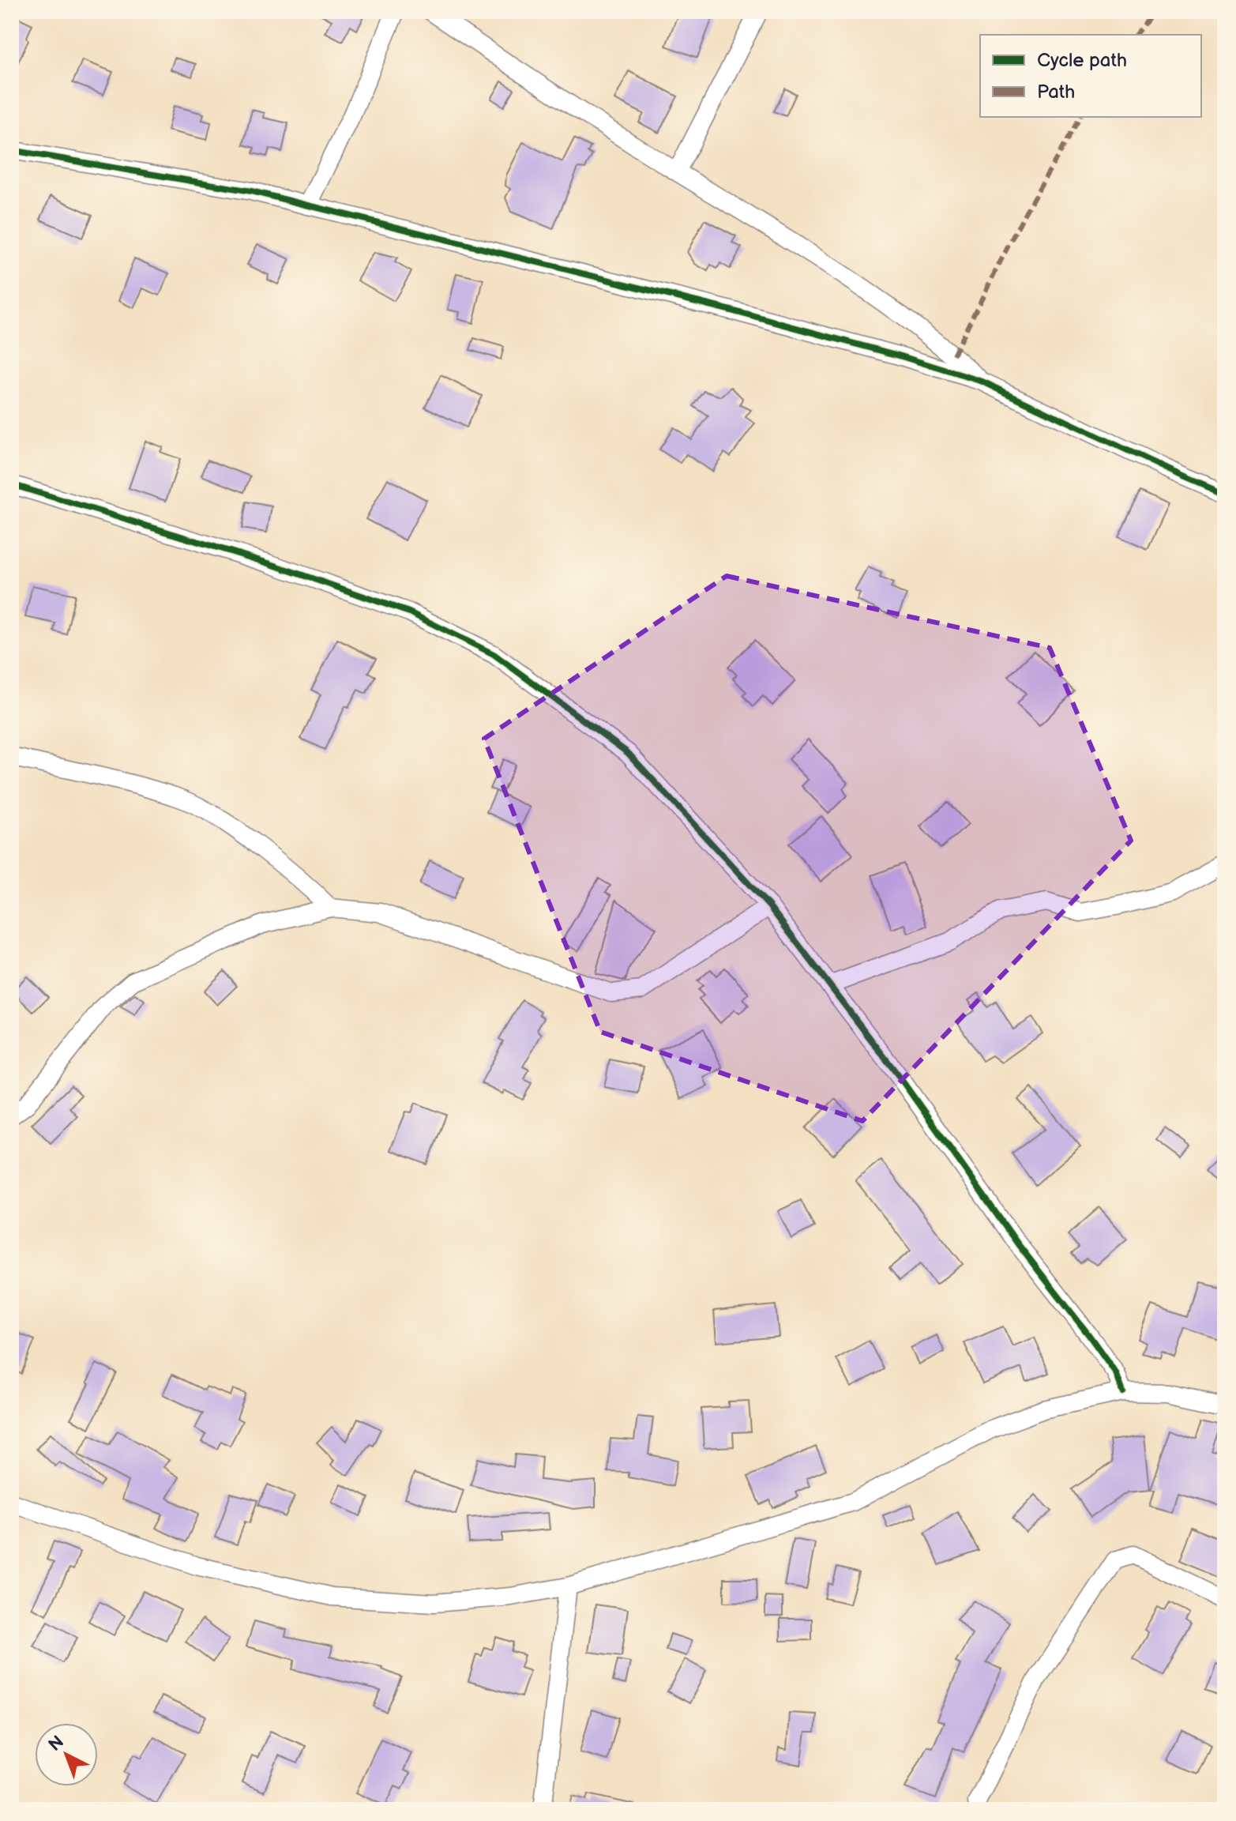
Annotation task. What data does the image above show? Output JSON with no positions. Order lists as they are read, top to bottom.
{
  "legend": ["Cycle path", "Path"],
  "north": "top left"
}
